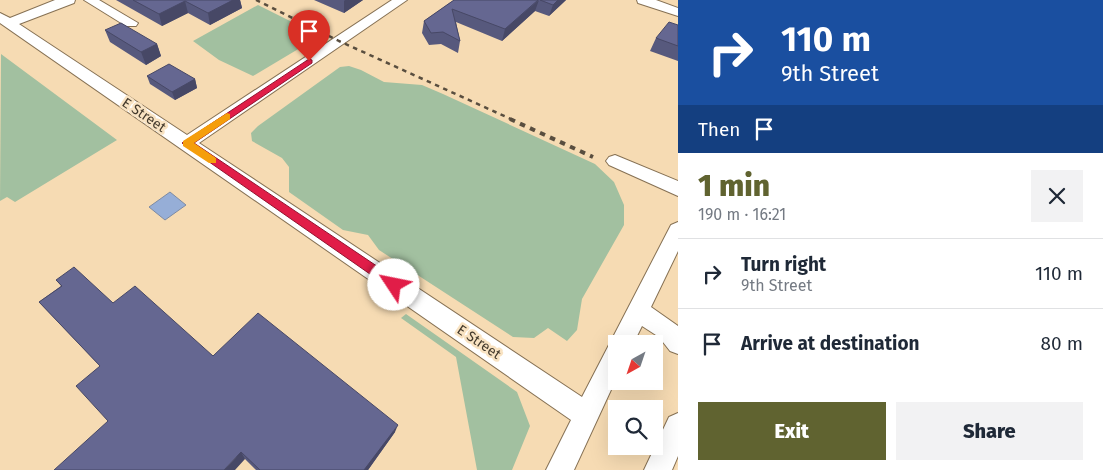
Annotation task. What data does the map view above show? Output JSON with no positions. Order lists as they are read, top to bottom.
{
  "streets": {
    "lane": ["E Street"]
  },
  "north": "bottom left",
  "page": {
    "turn": ["110 m", "9th Street"],
    "then": "Then",
    "heading": ["1 min", "190 m · 16:21"],
    "list": [
      {
        "name": "Turn right",
        "note": "9th Street",
        "value": "110 m"
      },
      {
        "name": "Arrive at destination",
        "value": "80 m"
      }
    ],
    "buttons": ["Exit", "Share"]
  }
}
